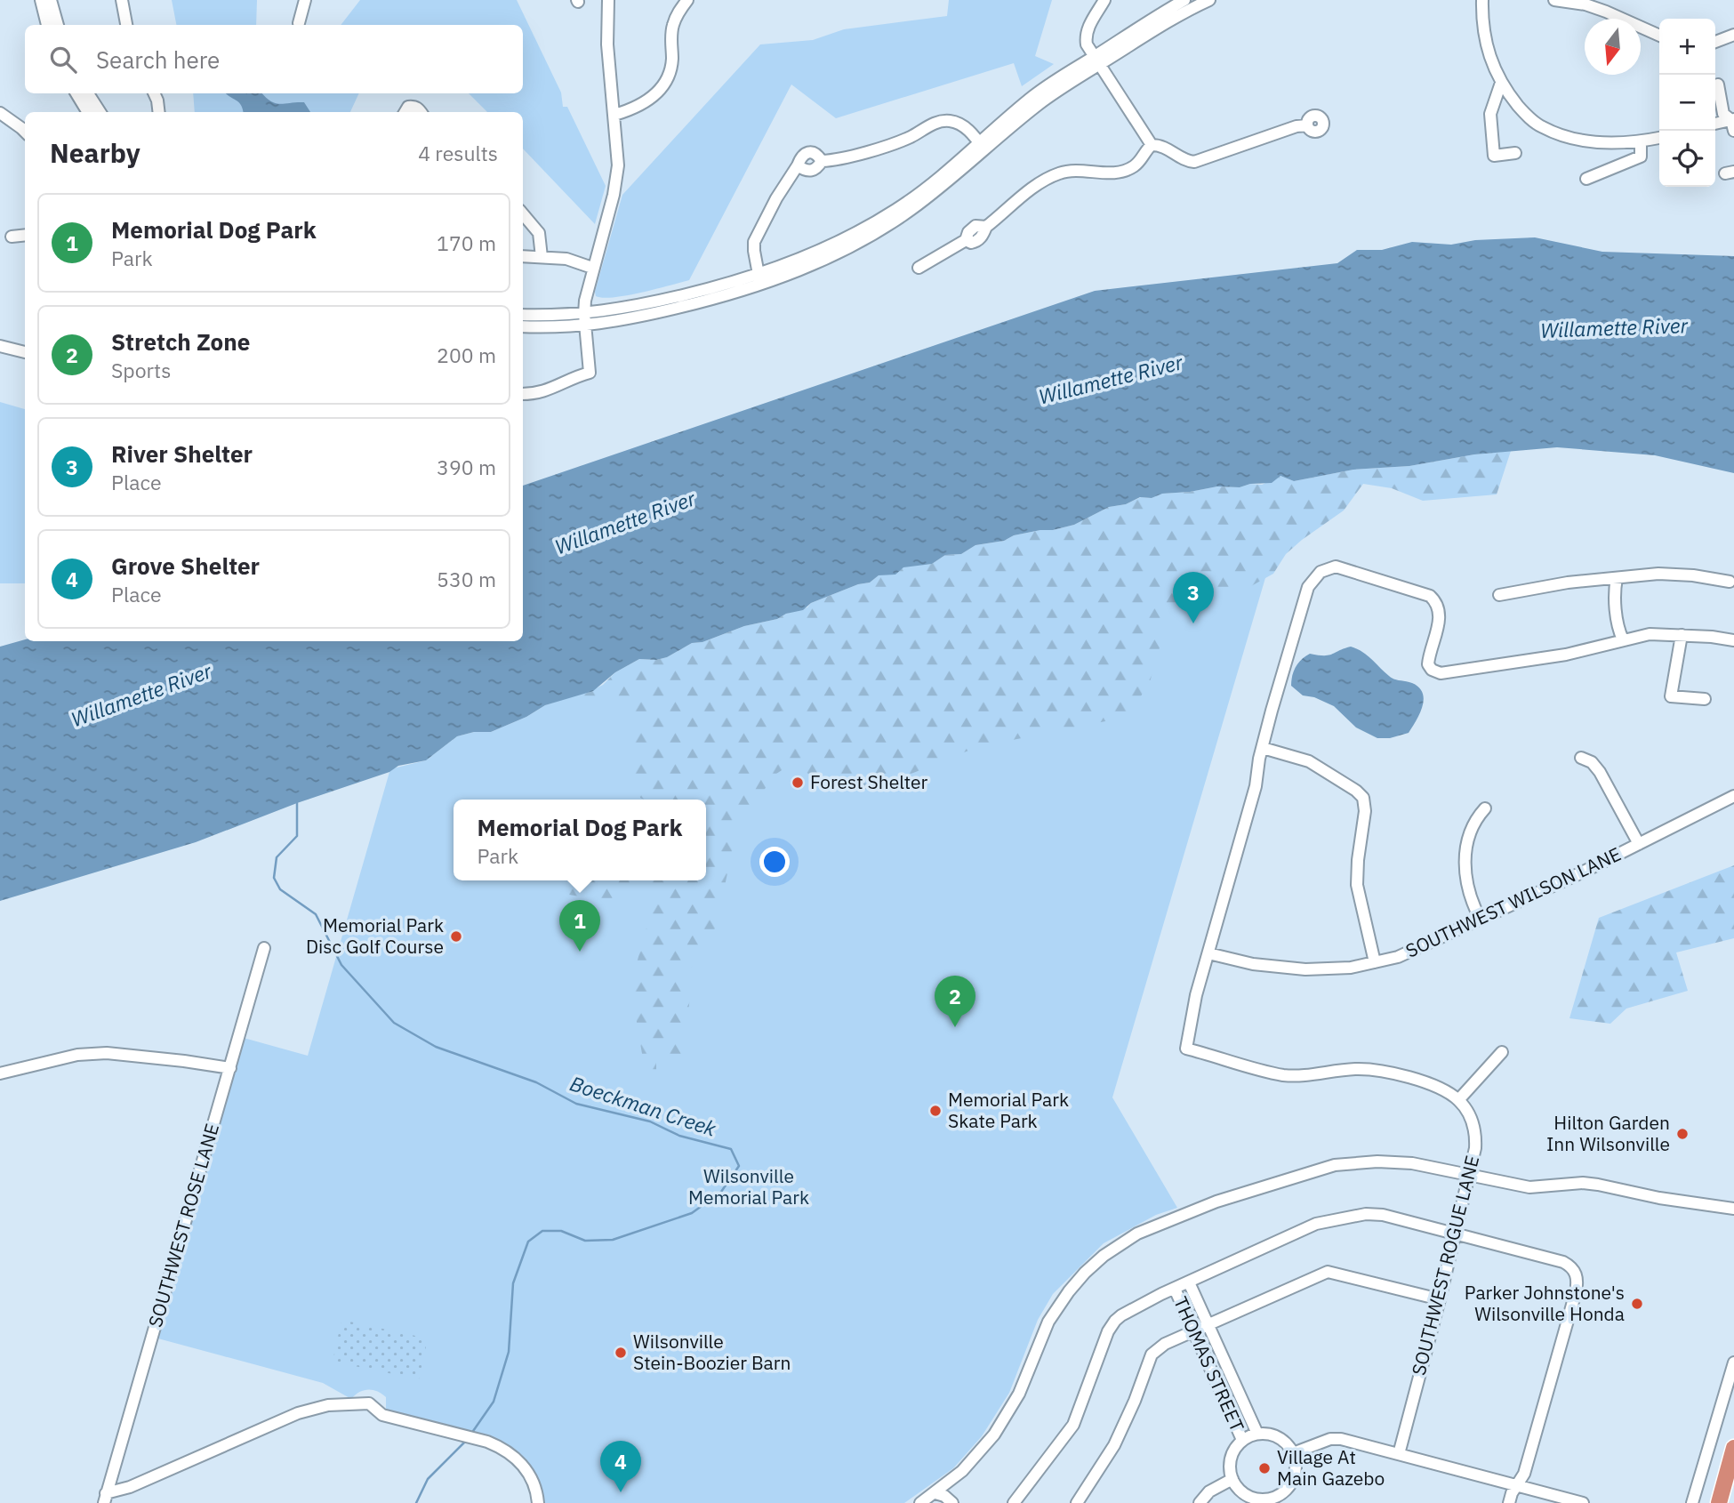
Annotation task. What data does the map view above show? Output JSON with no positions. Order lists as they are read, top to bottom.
{
  "streets": {
    "street": [
      "SOUTHWEST WILSON LANE",
      "SOUTHWEST ROSE LANE",
      "SOUTHWEST ROGUE LANE",
      "THOMAS STREET"
    ]
  },
  "crossings": [
    ["SOUTHWEST WILSON LANE", "SOUTHWEST ROGUE LANE"]
  ],
  "water": ["Willamette River", "Boeckman Creek"],
  "parks": ["Wilsonville Memorial Park"],
  "places": [
    "Forest Shelter",
    "Memorial Park Disc Golf Course",
    "Memorial Park Skate Park",
    "Hilton Garden Inn Wilsonville",
    "Parker Johnstone's Wilsonville Honda",
    "Wilsonville Stein-Boozier Barn",
    "Village At Main Gazebo"
  ],
  "north": "bottom",
  "page": {
    "map_buttons": ["+", "−"],
    "search": "Search here",
    "heading": ["Nearby", "4 results"],
    "list": [
      {
        "mark": "1",
        "name": "Memorial Dog Park",
        "note": "Park",
        "value": "170 m"
      },
      {
        "mark": "2",
        "name": "Stretch Zone",
        "note": "Sports",
        "value": "200 m"
      },
      {
        "mark": "3",
        "name": "River Shelter",
        "note": "Place",
        "value": "390 m"
      },
      {
        "mark": "4",
        "name": "Grove Shelter",
        "note": "Place",
        "value": "530 m"
      }
    ],
    "pins": [
      "3",
      "1",
      "2",
      "4"
    ],
    "popup": ["Memorial Dog Park", "Park"]
  }
}
